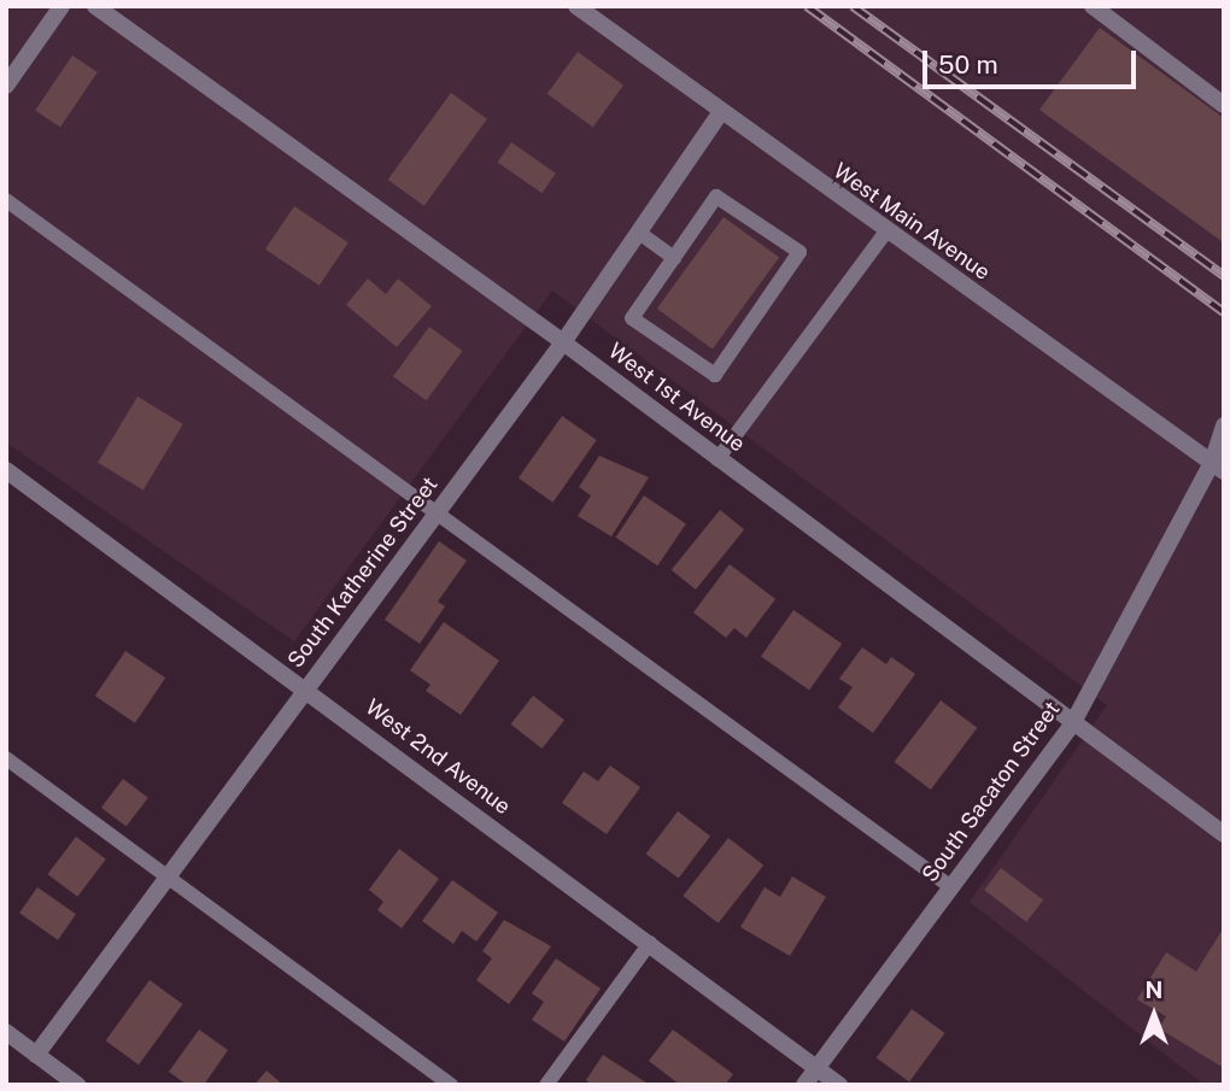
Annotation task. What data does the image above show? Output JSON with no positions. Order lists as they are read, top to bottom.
{
  "streets": {
    "street": [
      "West Main Avenue",
      "West 1st Avenue",
      "South Katherine Street",
      "West 2nd Avenue",
      "South Sacaton Street"
    ]
  },
  "crossings": [
    ["West Main Avenue", "South Katherine Street"],
    ["West Main Avenue", "South Sacaton Street"],
    ["West 1st Avenue", "South Katherine Street"],
    ["West 1st Avenue", "South Sacaton Street"],
    ["South Katherine Street", "West 2nd Avenue"],
    ["West 2nd Avenue", "South Sacaton Street"]
  ],
  "scale_bar": "50 m",
  "north": "top"
}
